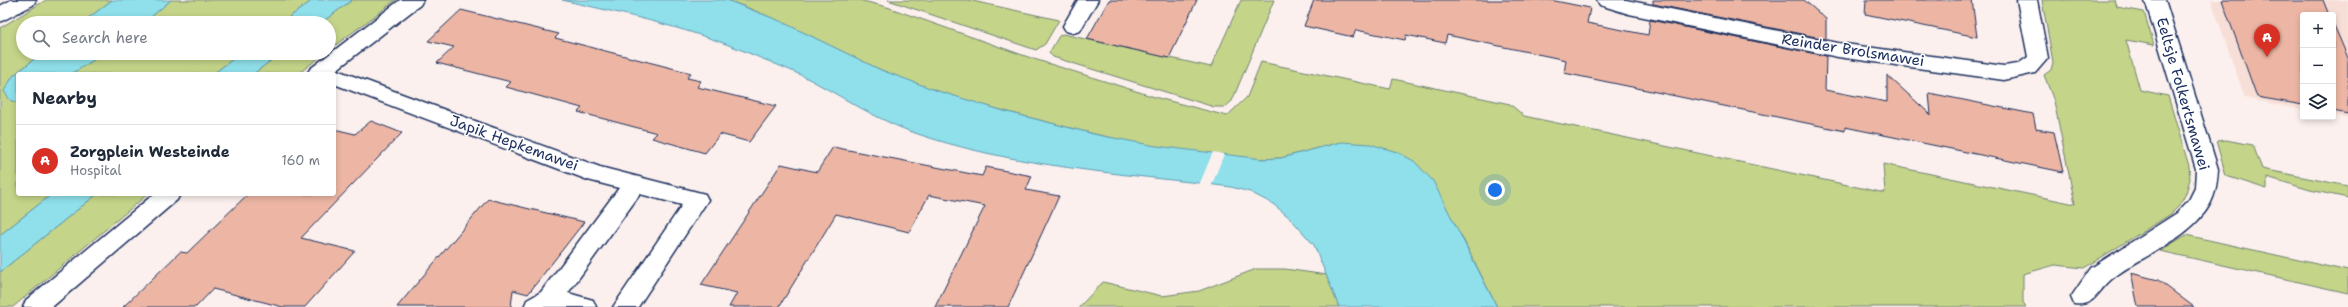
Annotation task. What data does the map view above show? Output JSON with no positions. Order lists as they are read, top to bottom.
{
  "streets": {
    "street": ["Reinder Brolsmawei", "Eeltsje Folkertsmawei", "Japik Hepkemawei"]
  },
  "page": {
    "map_buttons": ["+", "−"],
    "search": "Search here",
    "pins": "A",
    "heading": "Nearby",
    "list": [
      {
        "mark": "A",
        "name": "Zorgplein Westeinde",
        "note": "Hospital",
        "value": "160 m"
      }
    ]
  }
}
